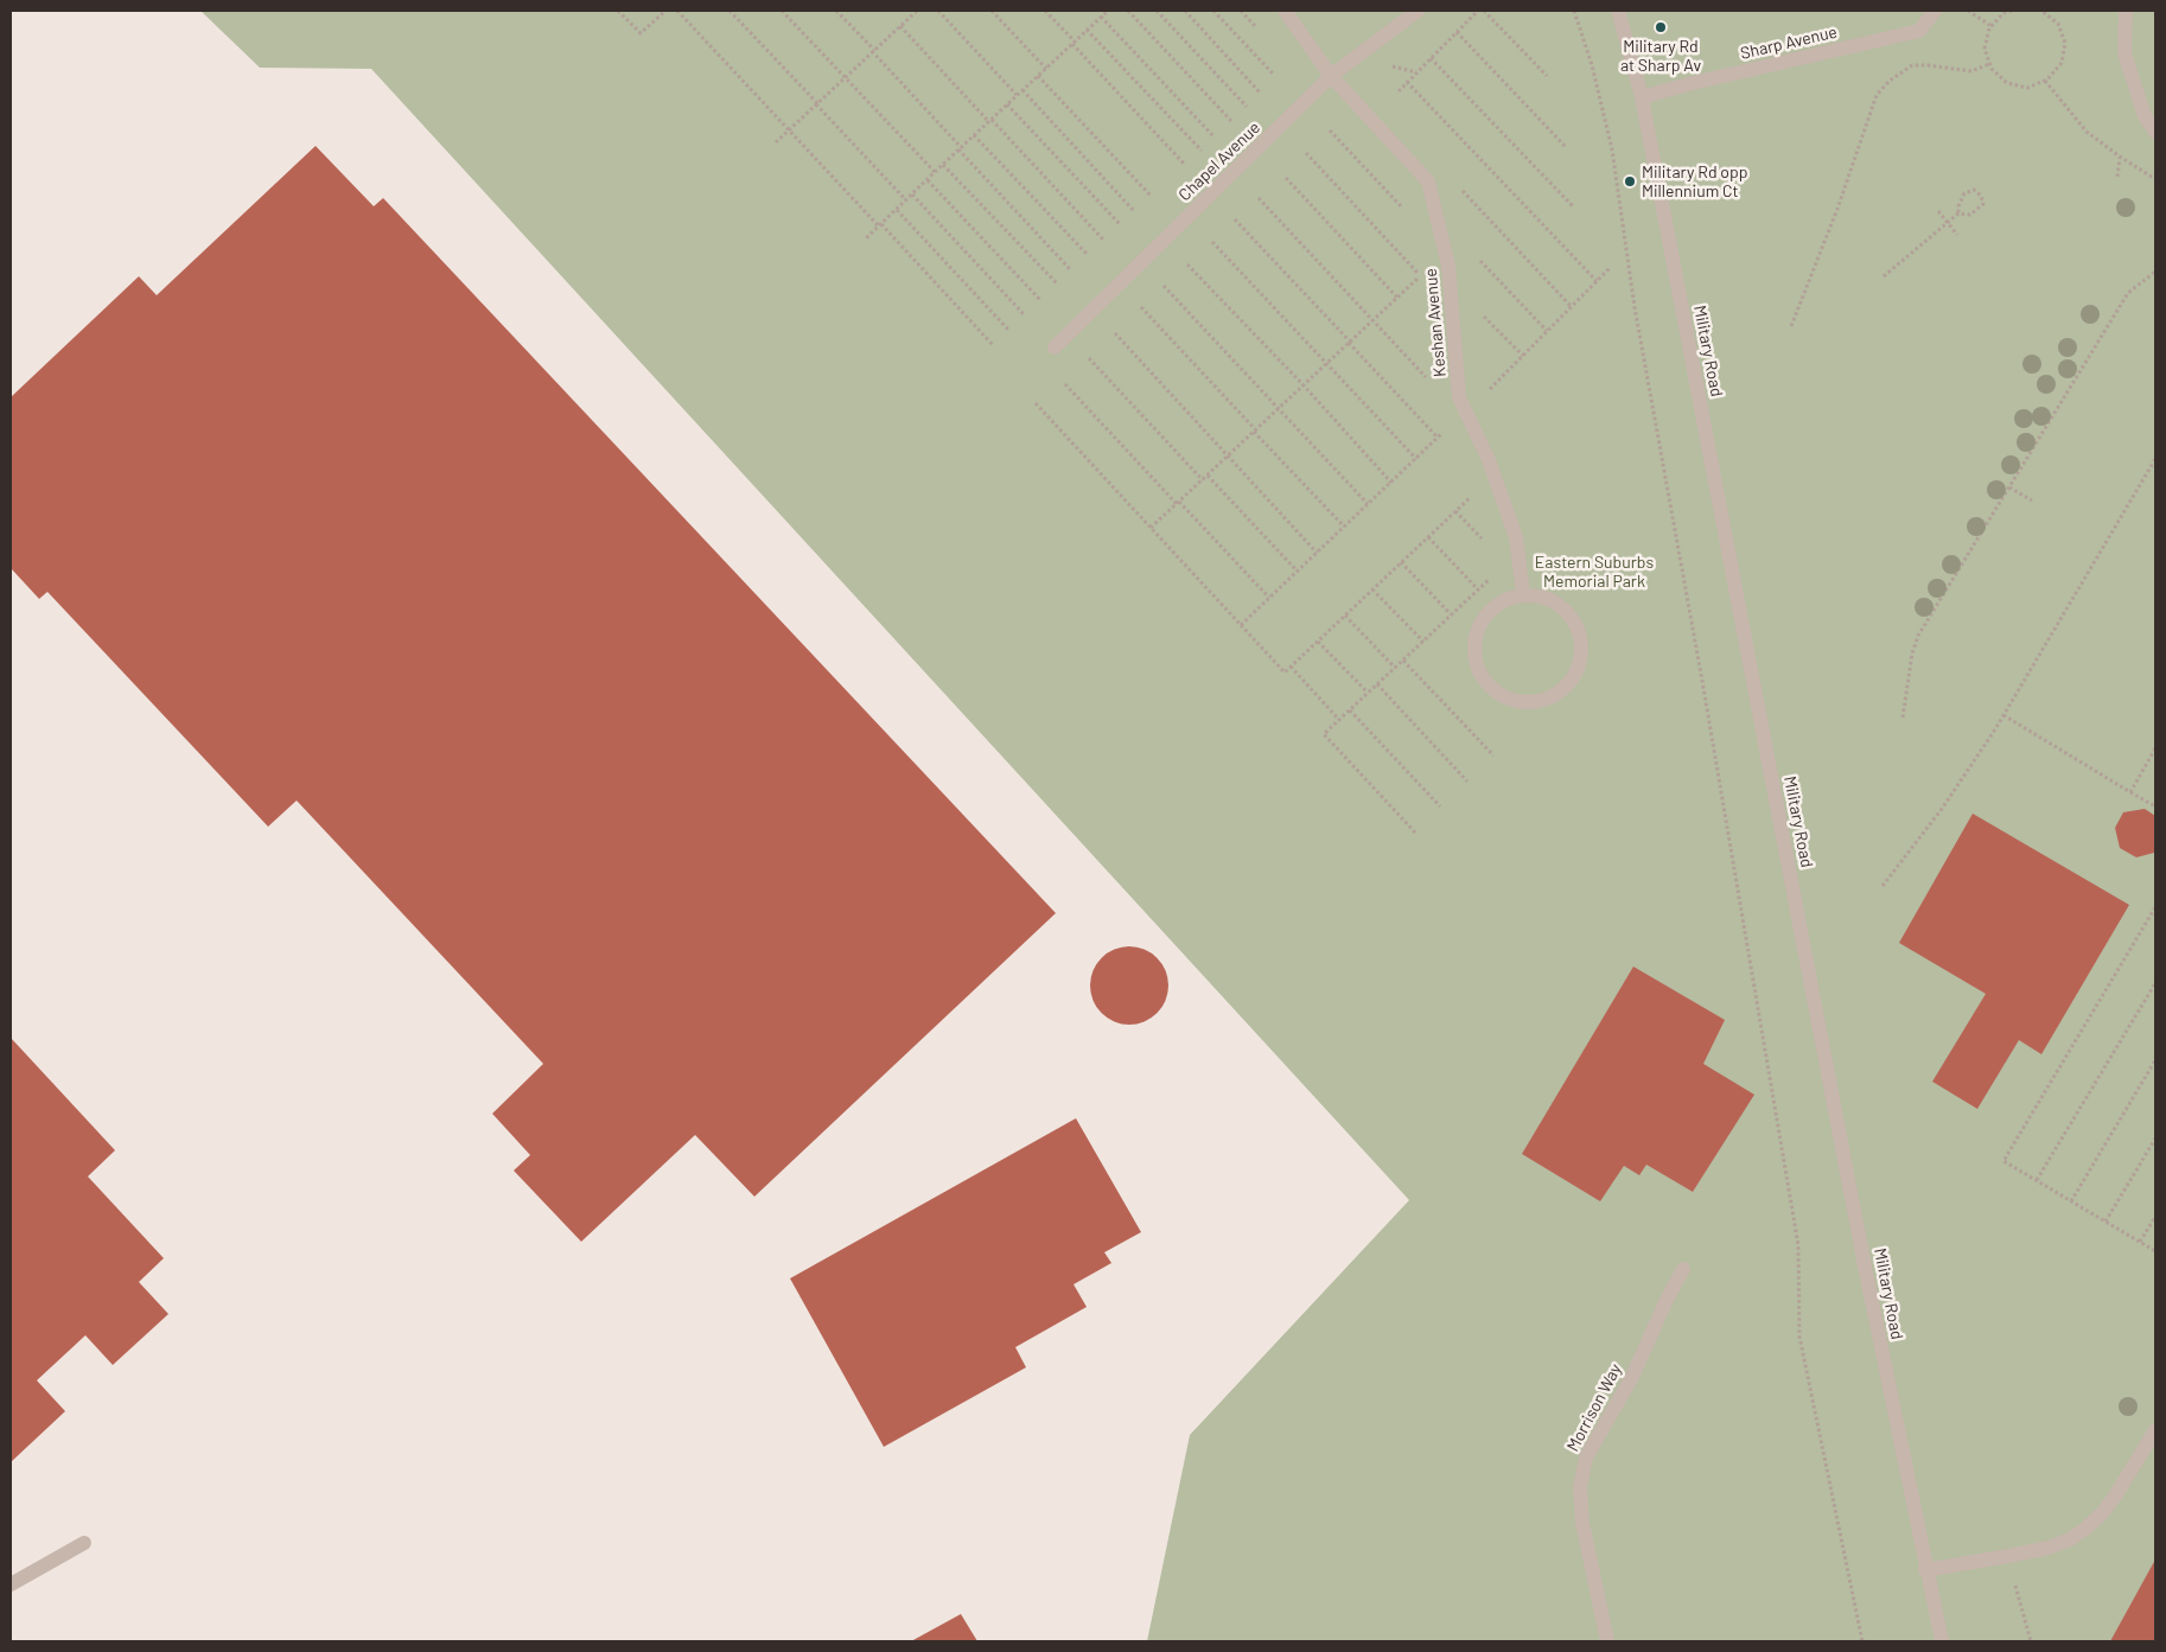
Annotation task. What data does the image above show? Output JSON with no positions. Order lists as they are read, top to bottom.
{
  "streets": {
    "street": [
      "Sharp Avenue",
      "Chapel Avenue",
      "Keshan Avenue",
      "Military Road",
      "Morrison Way"
    ]
  },
  "crossings": [
    ["Sharp Avenue", "Military Road"],
    ["Chapel Avenue", "Keshan Avenue"]
  ],
  "parks": ["Eastern Suburbs Memorial Park"],
  "places": ["Military Rd at Sharp Av", "Military Rd opp Millennium Ct"]
}
